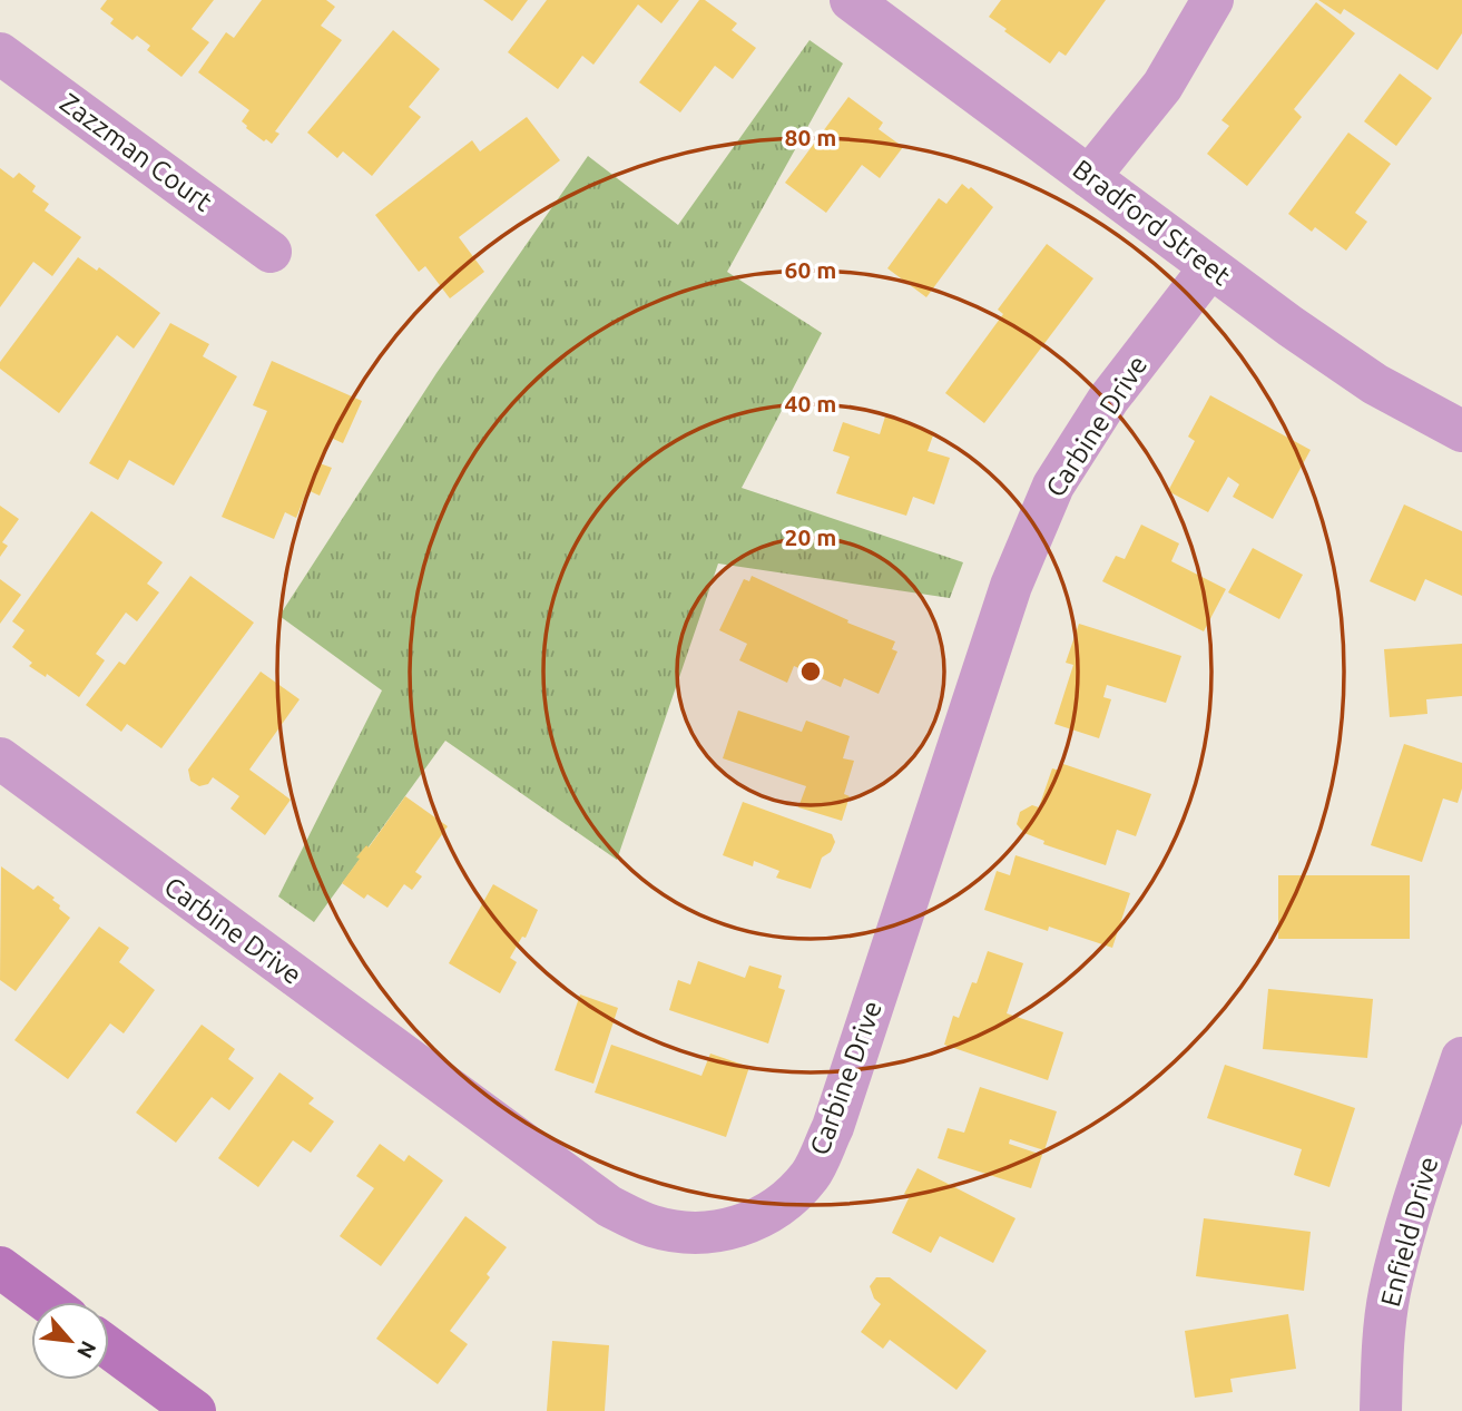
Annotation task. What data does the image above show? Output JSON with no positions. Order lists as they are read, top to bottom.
{
  "streets": {
    "street": [
      "Zazzman Court",
      "Bradford Street",
      "Carbine Drive",
      "Enfield Drive"
    ]
  },
  "crossings": [
    ["Bradford Street", "Carbine Drive"]
  ],
  "north": "bottom right",
  "rings": [
    "80 m",
    "60 m",
    "40 m",
    "20 m"
  ]
}
